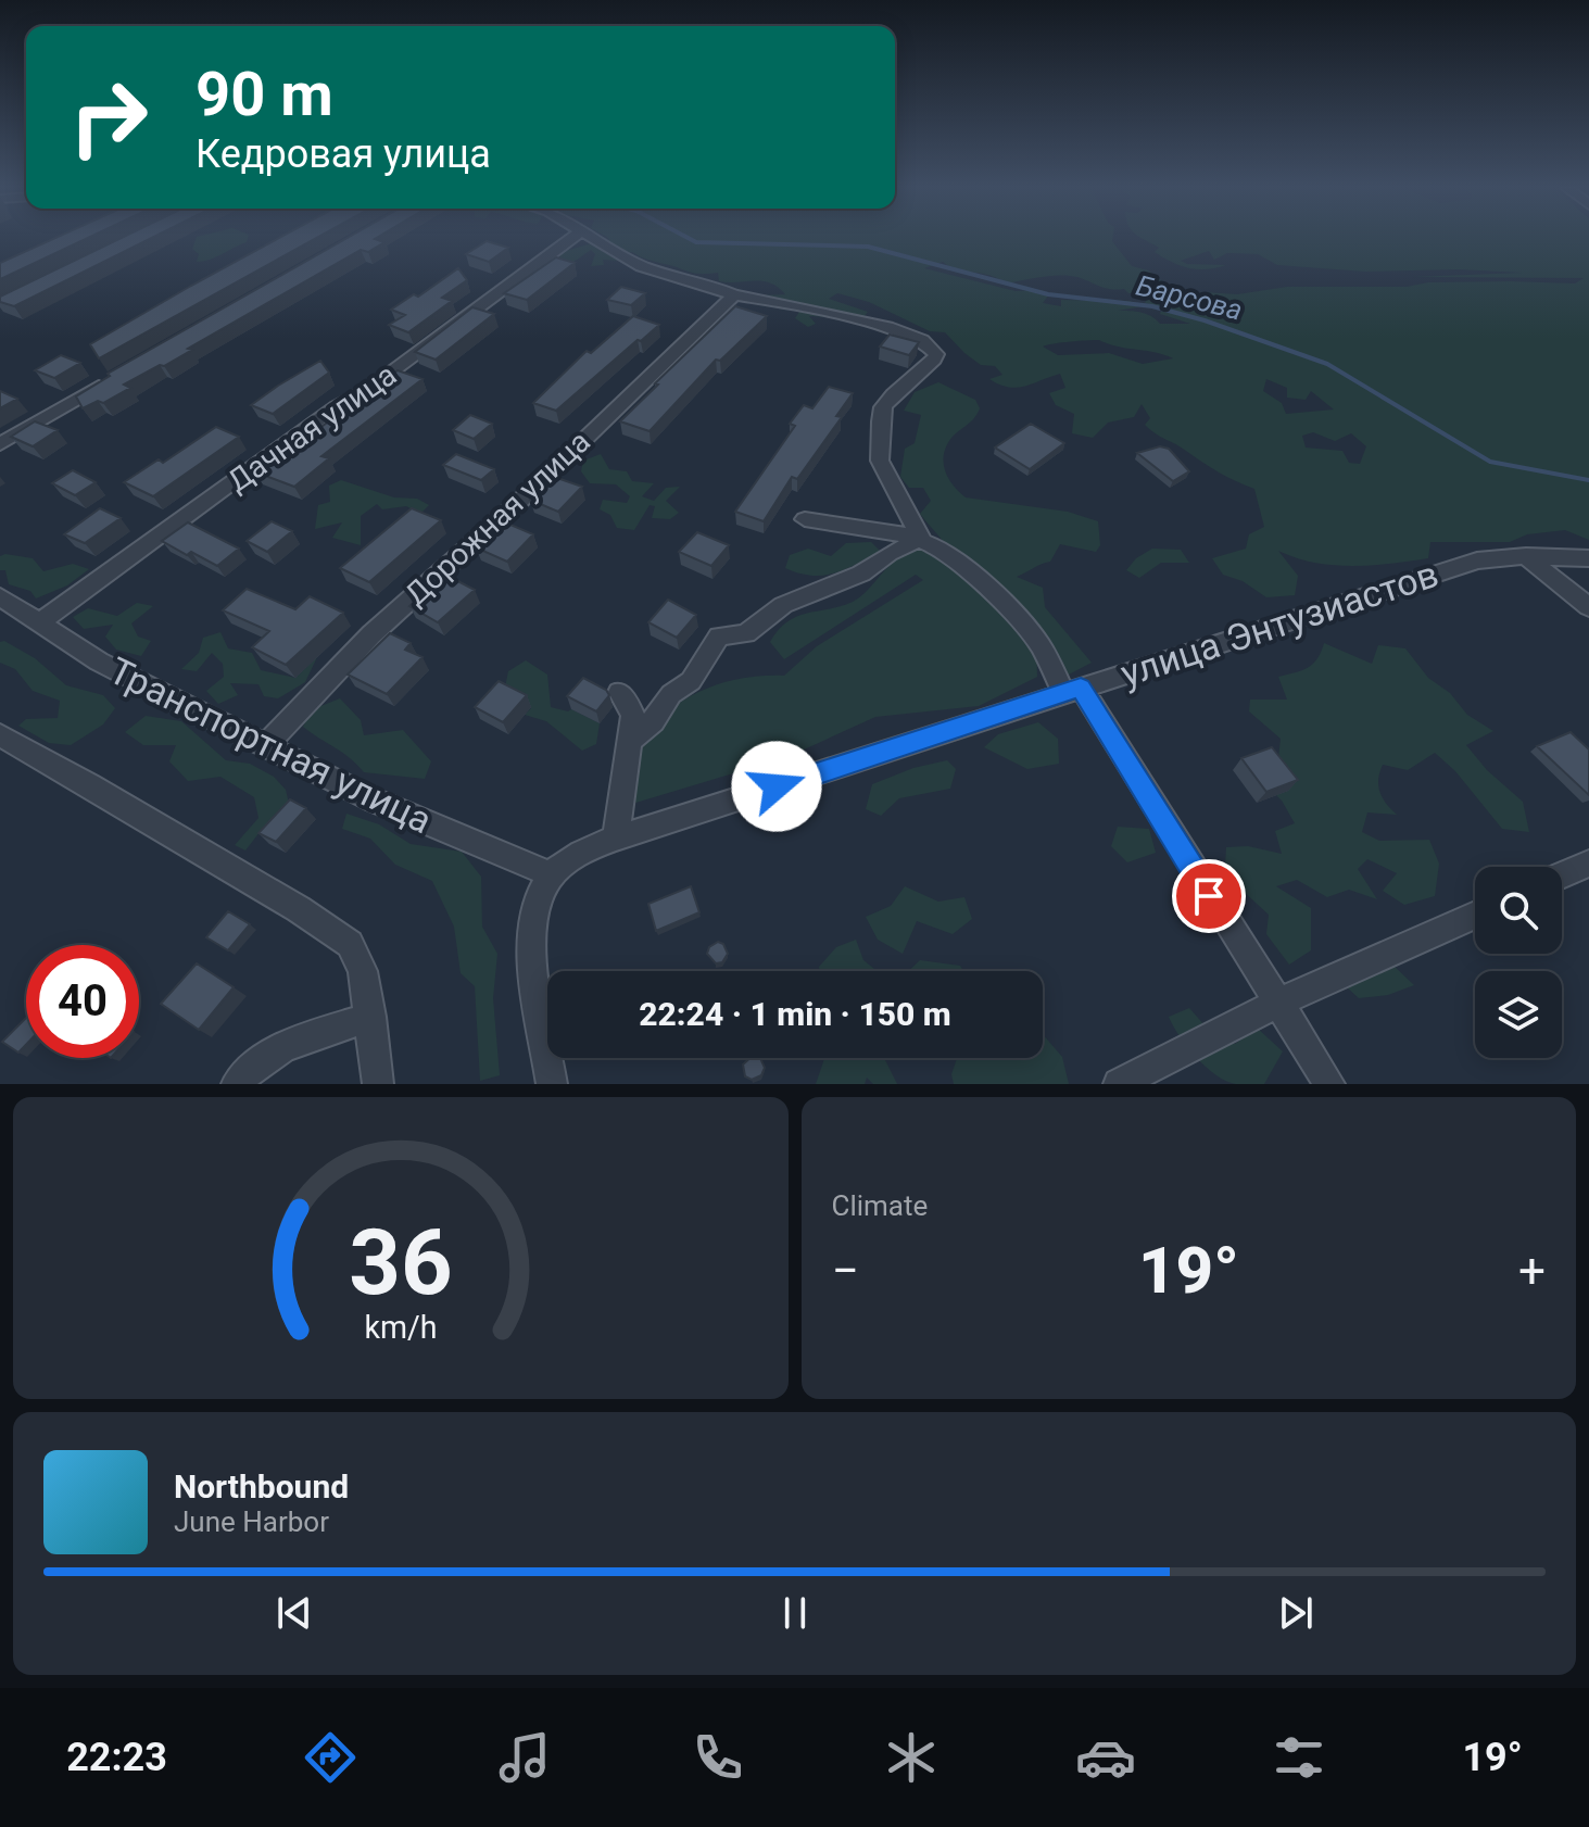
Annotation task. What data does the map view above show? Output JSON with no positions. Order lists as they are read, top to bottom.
{
  "streets": {
    "street": [
      "Дачная улица",
      "Дорожная улица",
      "улица Энтузиастов",
      "Транспортная улица"
    ]
  },
  "crossings": [
    ["Дачная улица", "Транспортная улица"],
    ["Дорожная улица", "Транспортная улица"],
    ["улица Энтузиастов", "Транспортная улица"]
  ],
  "water": ["Барсова"],
  "page": {
    "turn": ["90 m", "Кедровая улица"],
    "limit": "40",
    "trip": "22:24 · 1 min · 150 m",
    "tile": "Climate",
    "heat": ["−", "19°", "+"],
    "song": ["Northbound", "June Harbor"],
    "tabs": ["22:23", "19°"],
    "gauge": ["36", "km/h"]
  }
}
